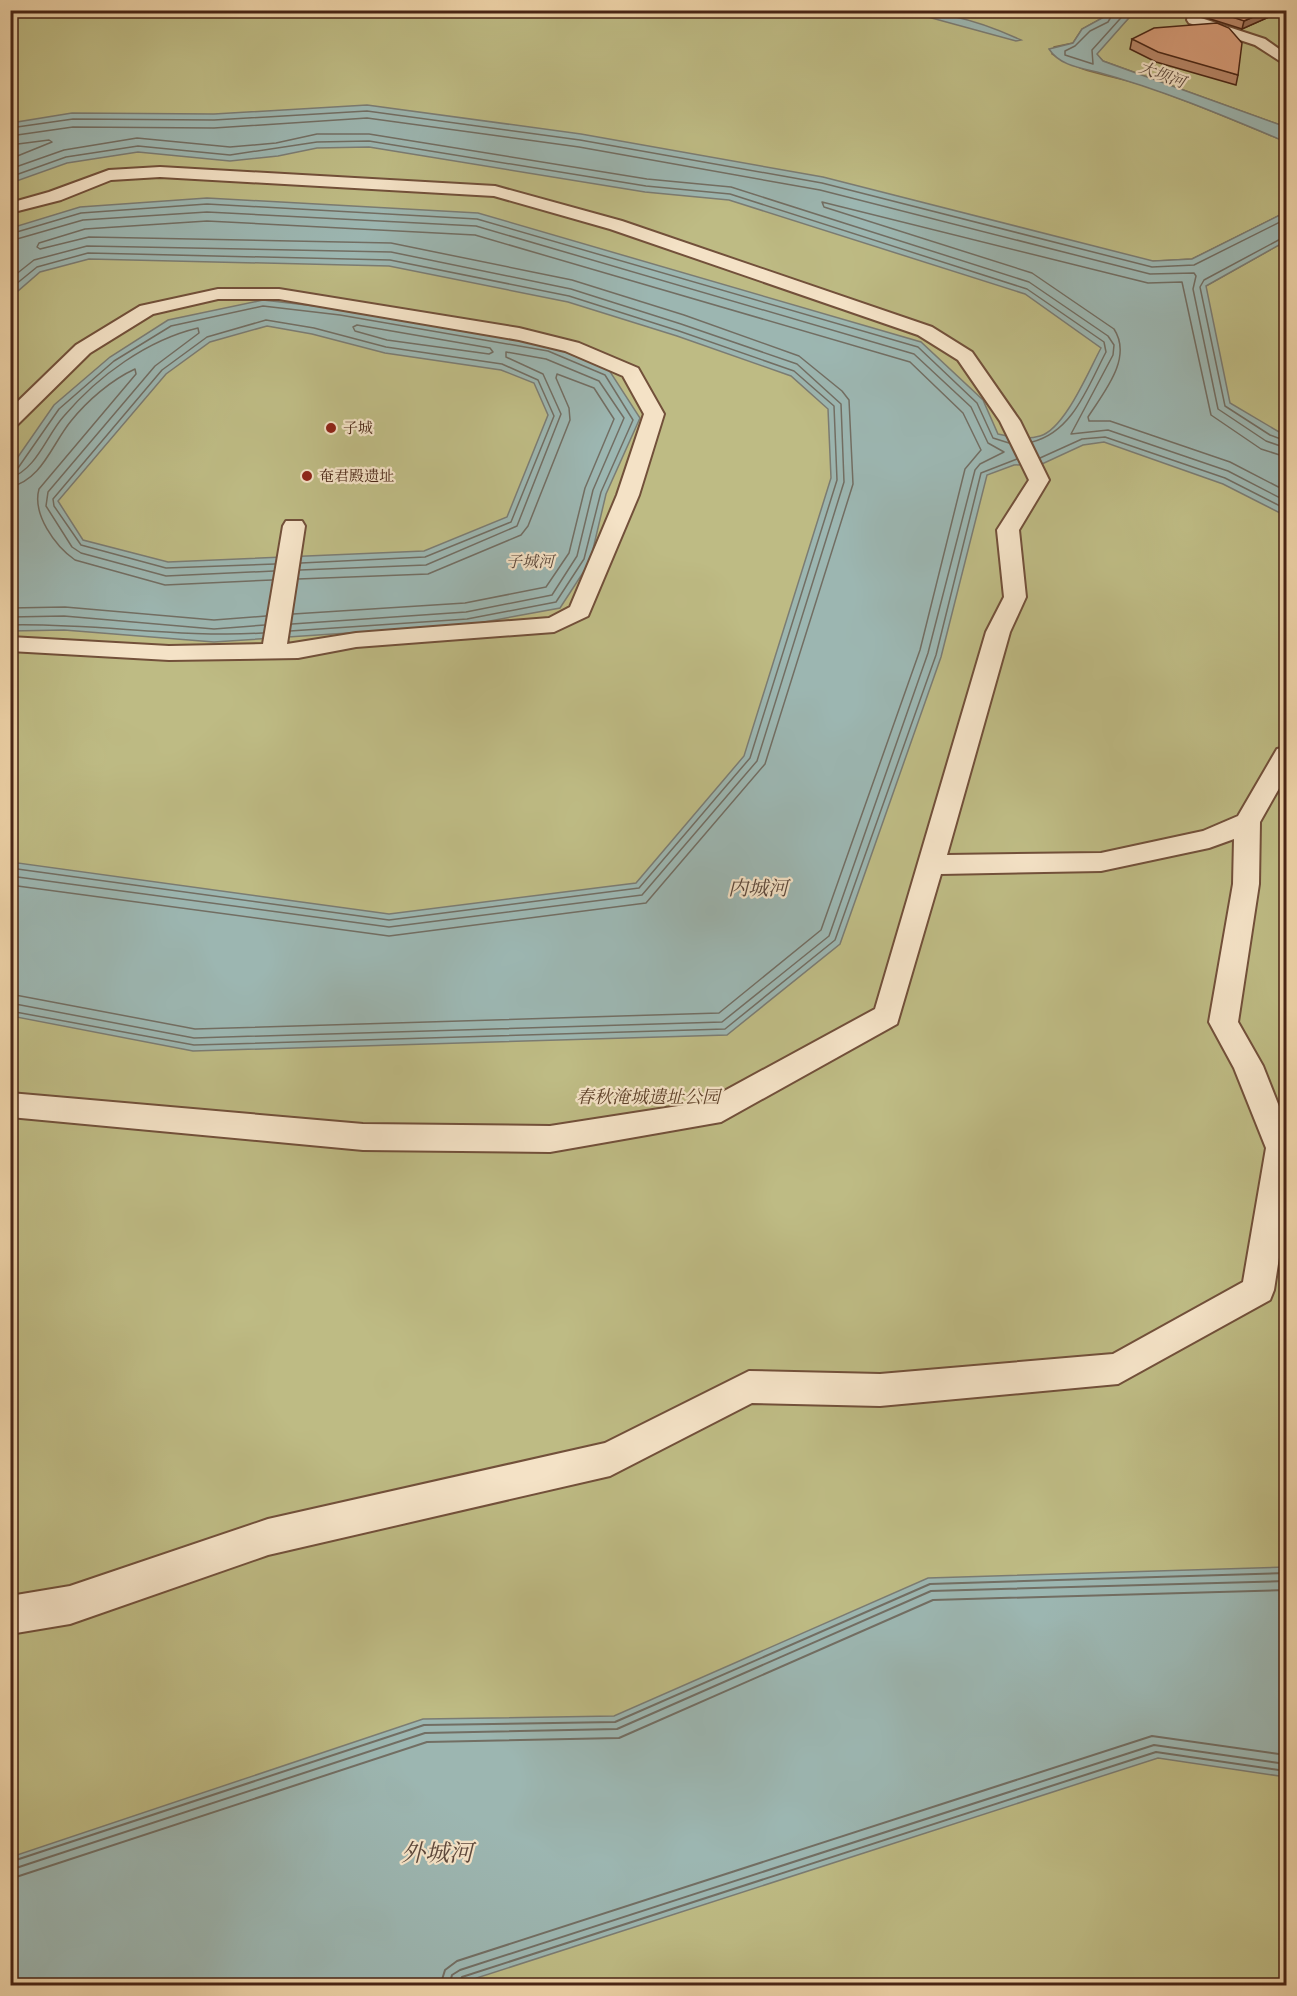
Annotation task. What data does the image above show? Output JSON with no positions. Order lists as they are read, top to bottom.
{
  "water": [
    "大坝河",
    "子城河",
    "内城河",
    "外城河"
  ],
  "parks": ["春秋淹城遗址公园"],
  "places": ["子城", "奄君殿遗址"]
}
